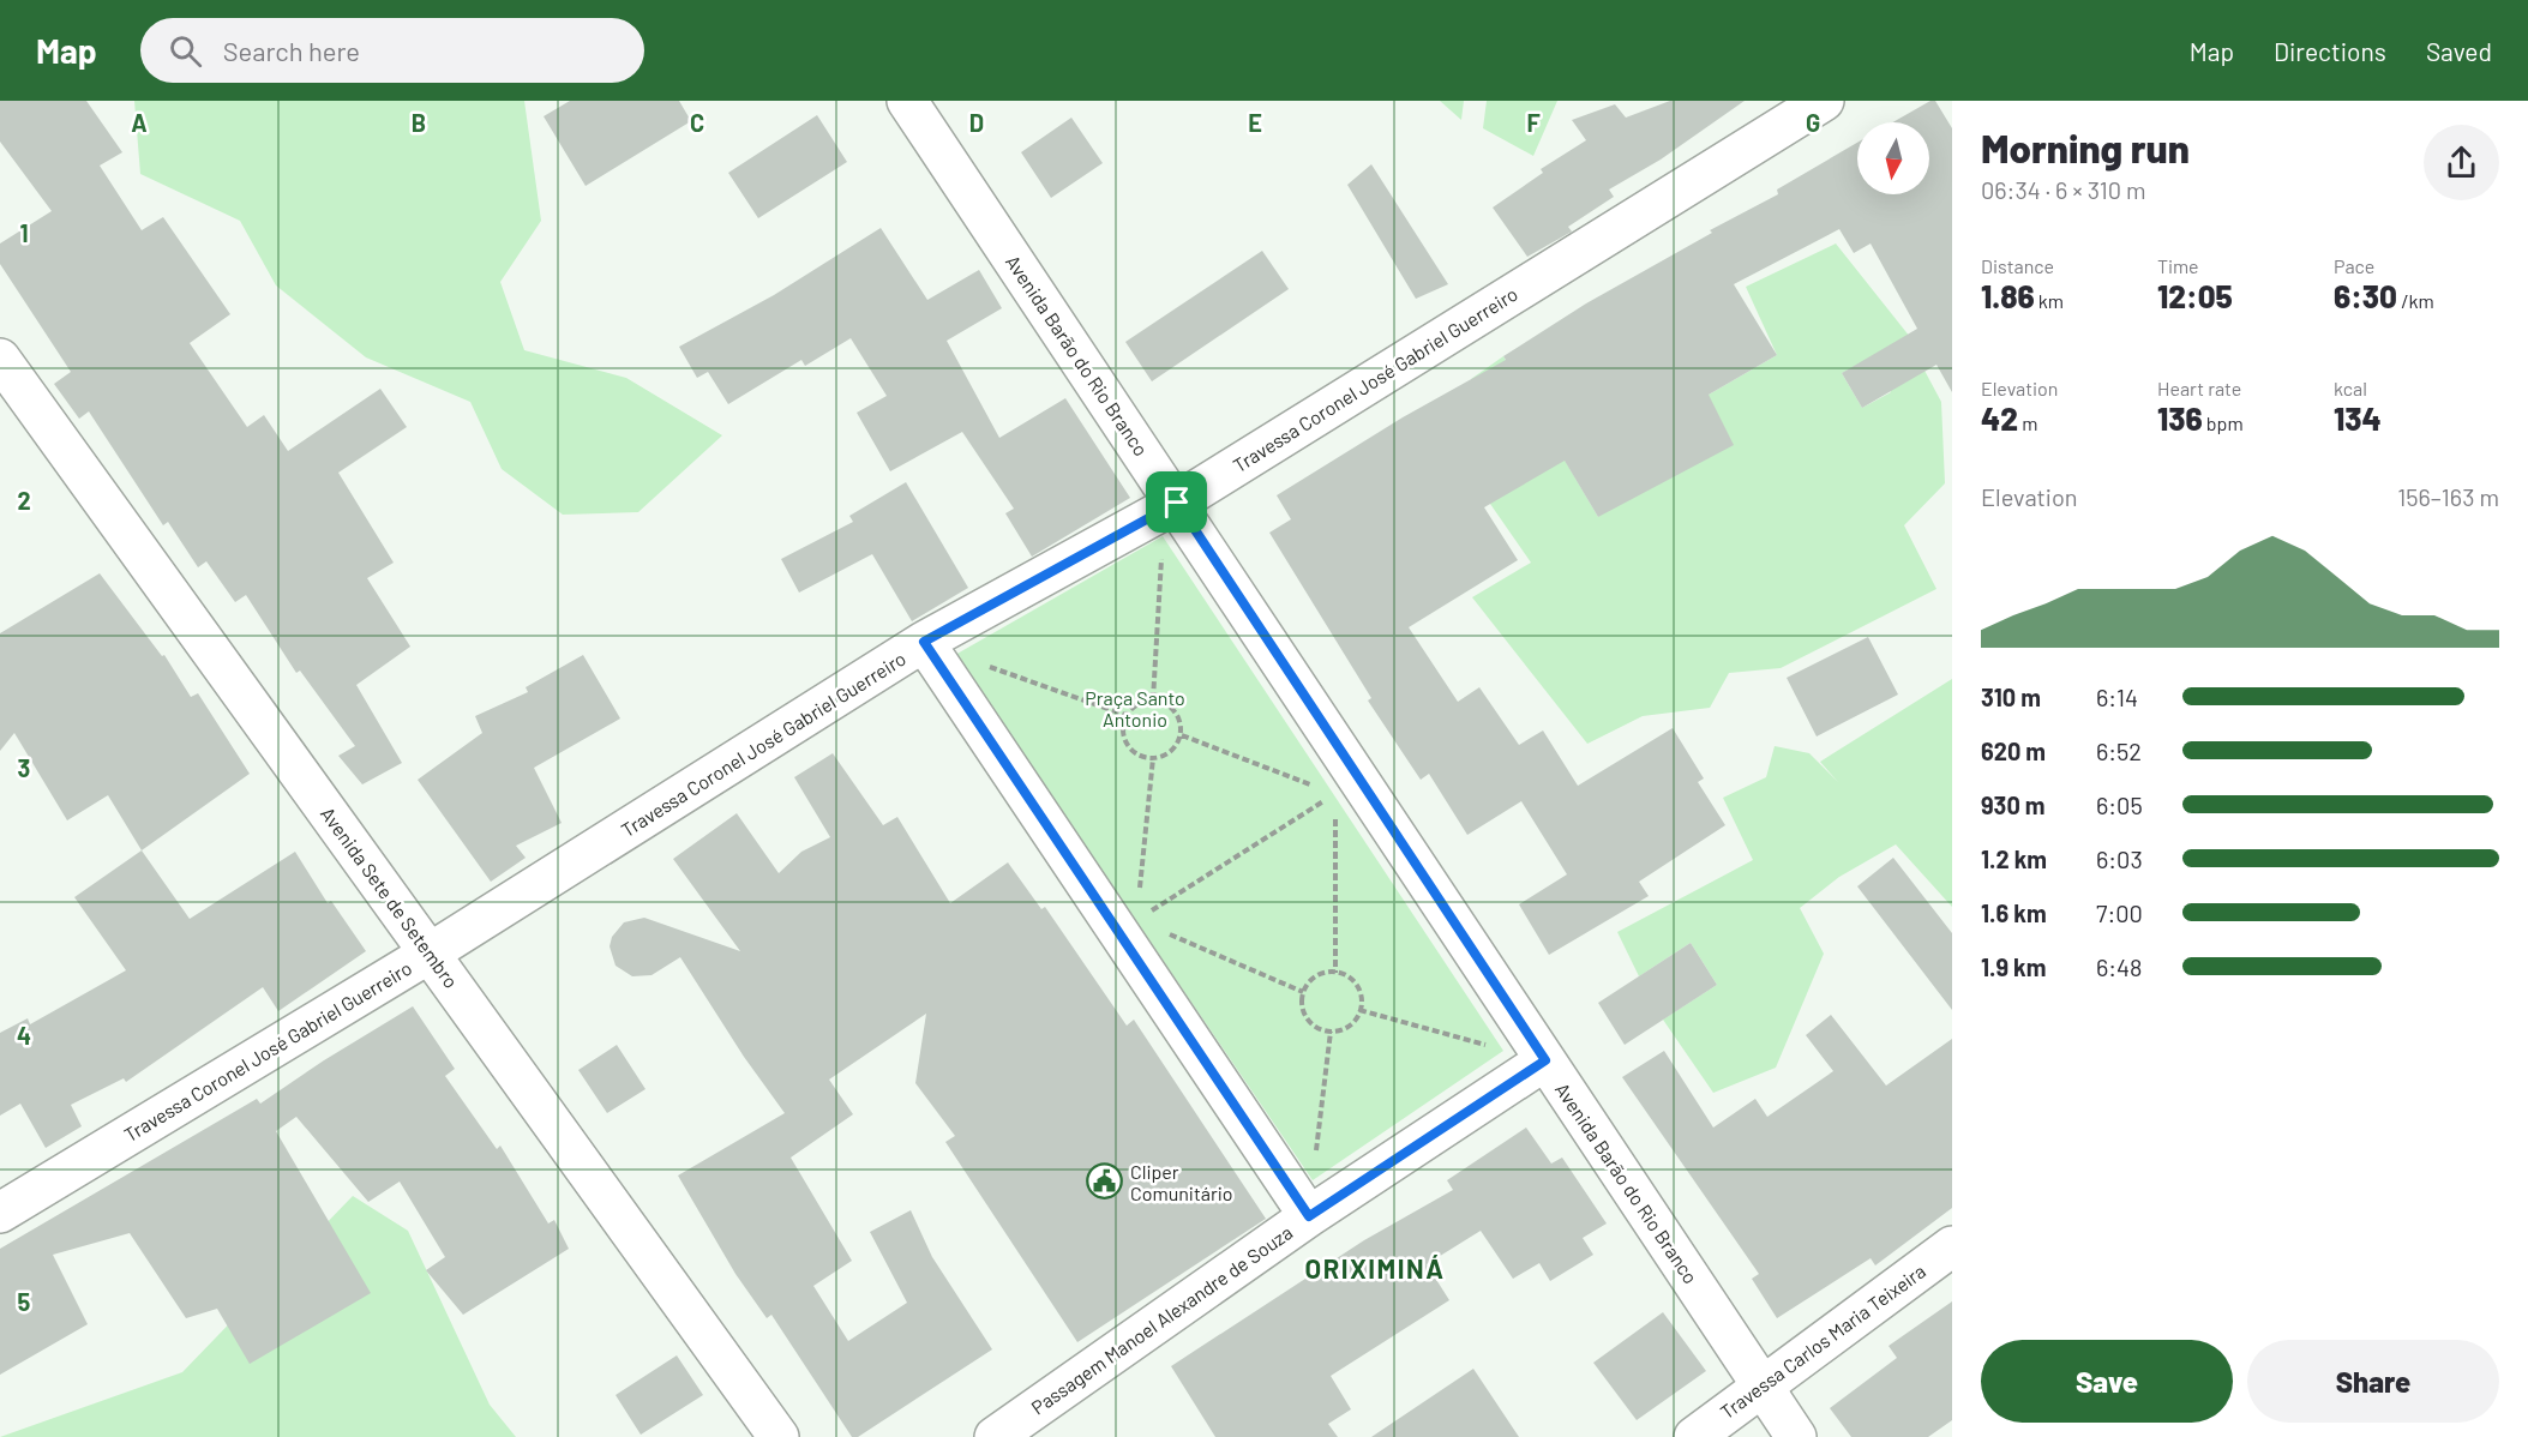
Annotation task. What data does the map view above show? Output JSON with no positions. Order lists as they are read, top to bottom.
{
  "streets": {
    "street": [
      "Avenida Barão do Rio Branco",
      "Travessa Coronel José Gabriel Guerreiro",
      "Avenida Sete de Setembro",
      "Passagem Manoel Alexandre de Souza",
      "Travessa Carlos Maria Teixeira"
    ]
  },
  "crossings": [
    ["Avenida Barão do Rio Branco", "Travessa Coronel José Gabriel Guerreiro"],
    ["Avenida Barão do Rio Branco", "Passagem Manoel Alexandre de Souza"],
    ["Avenida Barão do Rio Branco", "Travessa Carlos Maria Teixeira"],
    ["Travessa Coronel José Gabriel Guerreiro", "Avenida Sete de Setembro"]
  ],
  "districts": ["ORIXIMINÁ"],
  "parks": ["Praça Santo Antonio"],
  "places": {
    "public building": ["Cliper Comunitário"]
  },
  "north": "bottom",
  "page": {
    "header": "Map",
    "search": "Search here",
    "nav": ["Map", "Directions", "Saved"],
    "heading": ["Morning run", "06:34 · 6 × 310 m"],
    "stats": [
      ["Distance", "1.86 km"],
      ["Time", "12:05"],
      ["Pace", "6:30 /km"],
      ["Elevation", "42 m"],
      ["Heart rate", "136 bpm"],
      ["kcal", "134"]
    ],
    "chart": ["Elevation", "156–163 m"],
    "list": [
      {
        "name": "310 m",
        "note": "6:14"
      },
      {
        "name": "620 m",
        "note": "6:52"
      },
      {
        "name": "930 m",
        "note": "6:05"
      },
      {
        "name": "1.2 km",
        "note": "6:03"
      },
      {
        "name": "1.6 km",
        "note": "7:00"
      },
      {
        "name": "1.9 km",
        "note": "6:48"
      }
    ],
    "buttons": ["Save", "Share"]
  },
  "grid": {
    "columns": [
      "A",
      "B",
      "C",
      "D",
      "E",
      "F",
      "G"
    ],
    "rows": [
      "1",
      "2",
      "3",
      "4",
      "5"
    ]
  }
}
